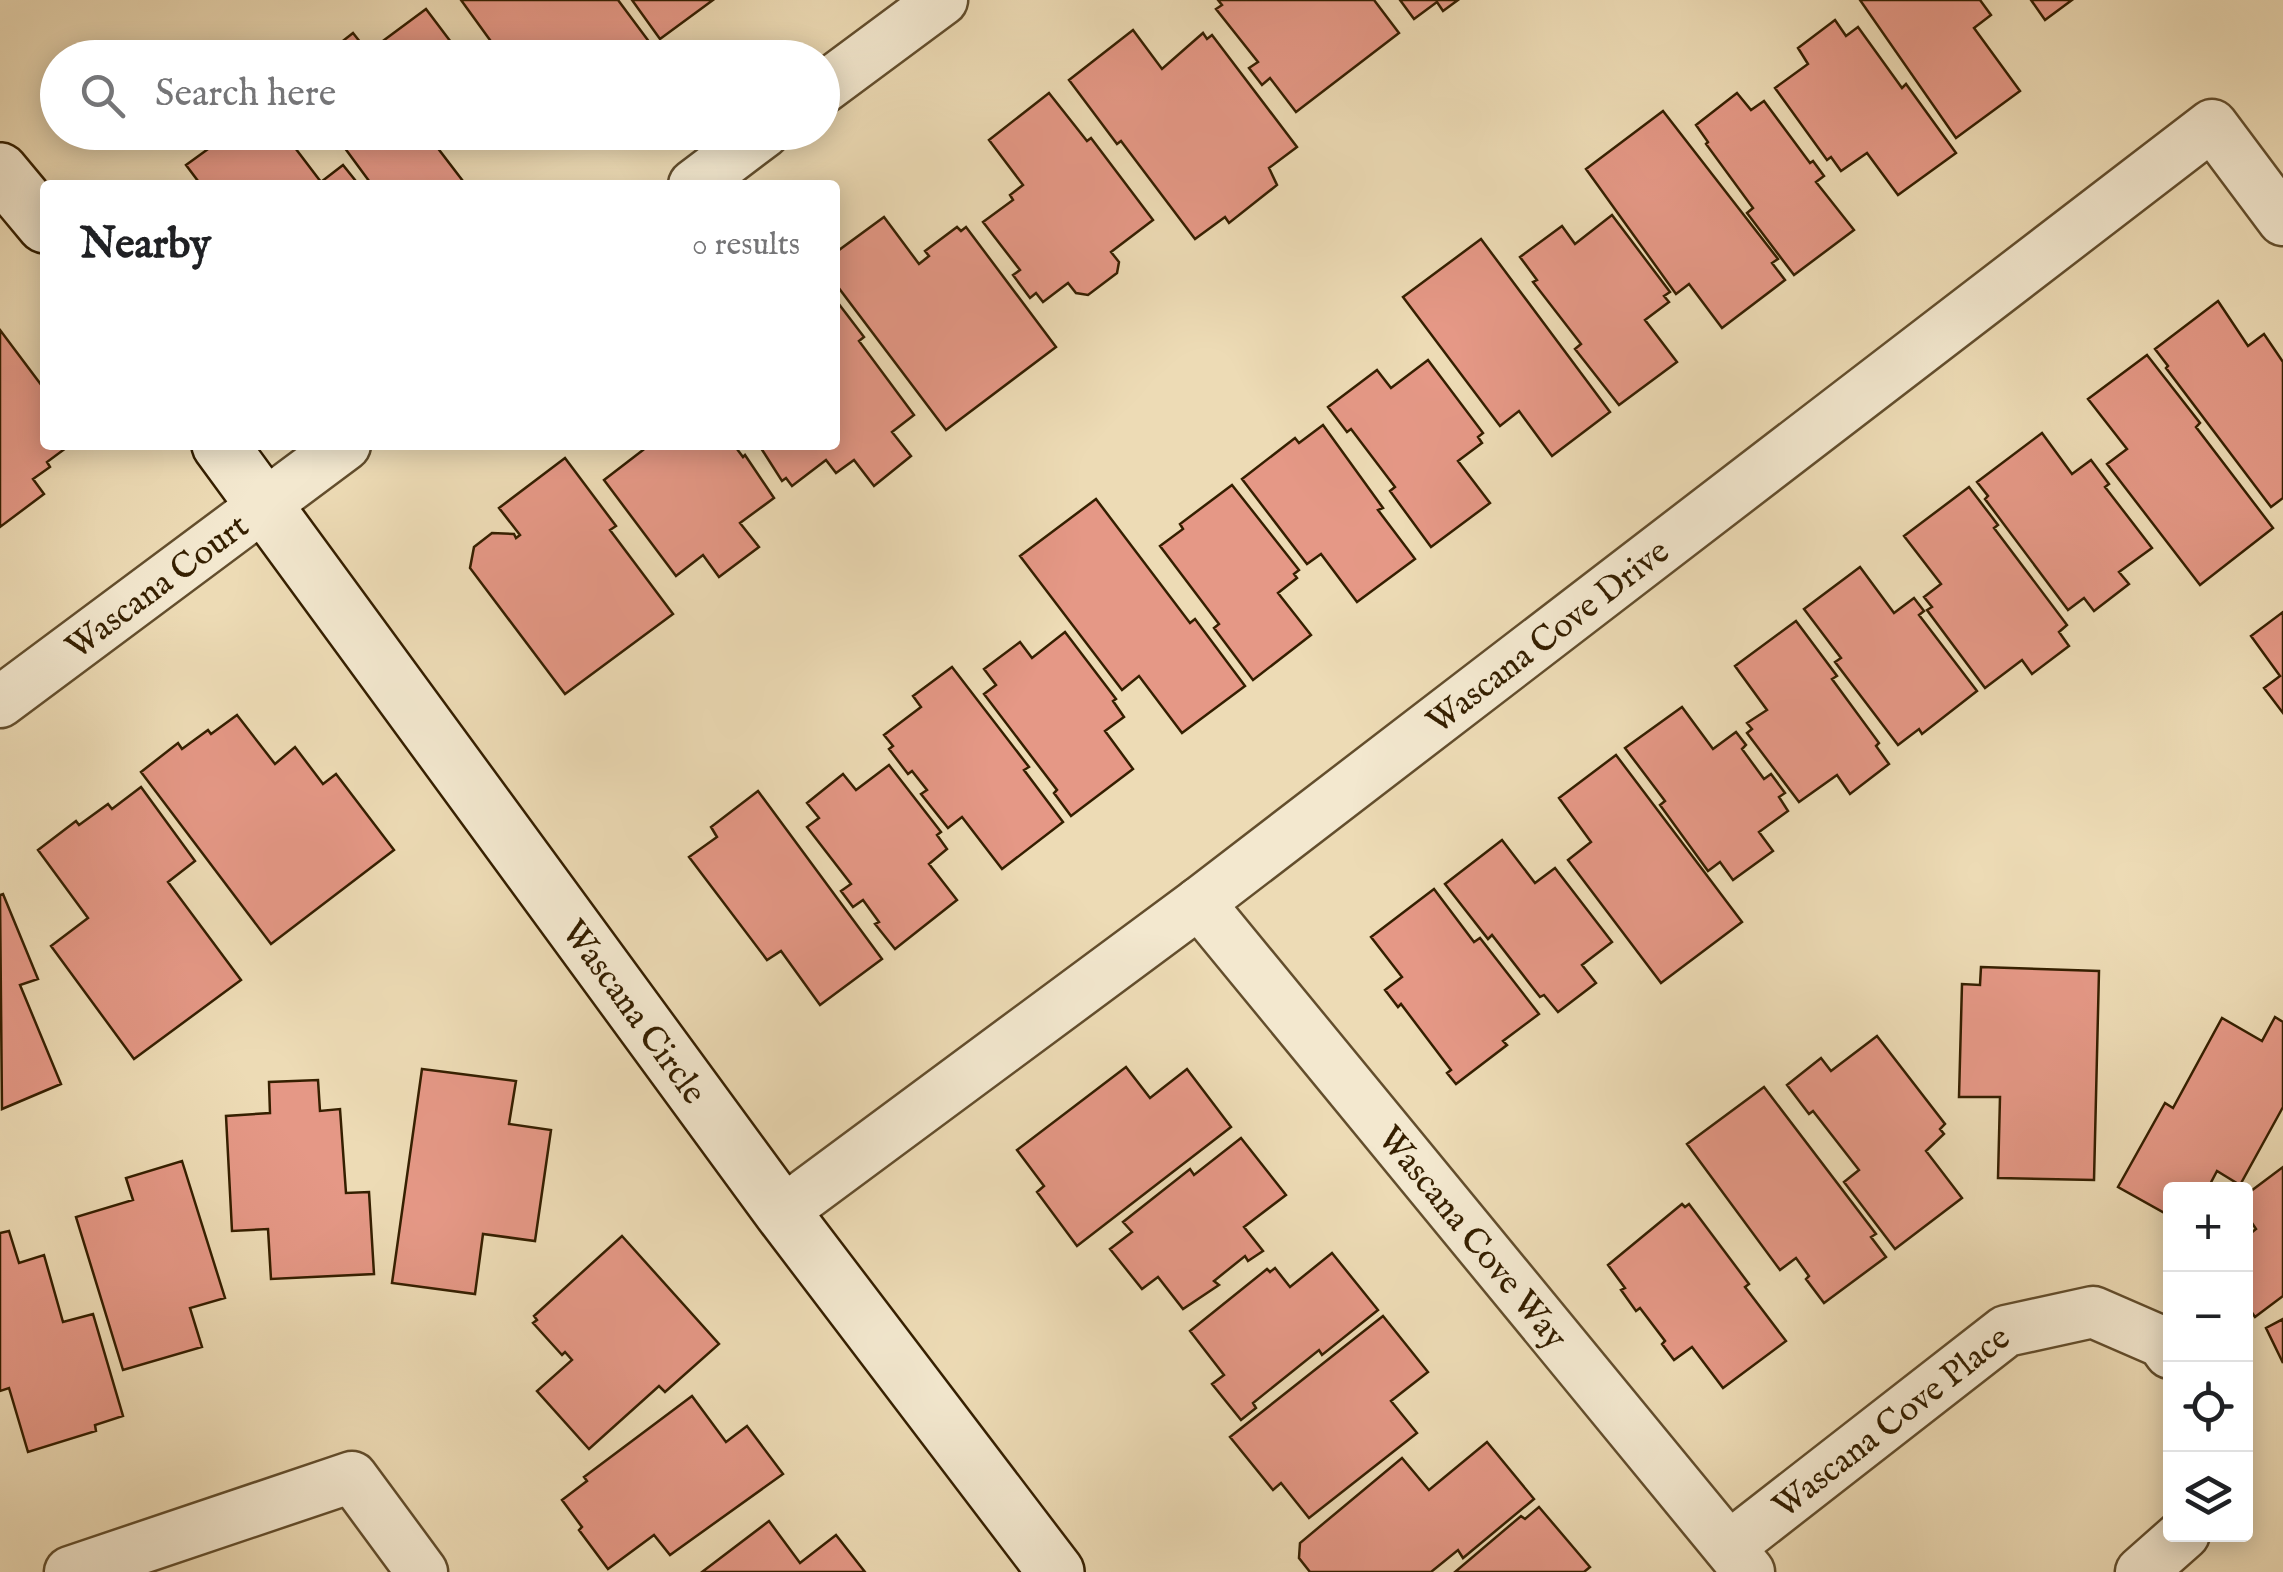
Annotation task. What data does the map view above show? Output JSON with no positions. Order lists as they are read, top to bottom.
{
  "streets": {
    "street": [
      "Wascana Court",
      "Wascana Cove Drive",
      "Wascana Circle",
      "Wascana Cove Way",
      "Wascana Cove Place"
    ]
  },
  "crossings": [
    ["Wascana Court", "Wascana Circle"],
    ["Wascana Cove Drive", "Wascana Circle"],
    ["Wascana Cove Drive", "Wascana Cove Way"],
    ["Wascana Cove Way", "Wascana Cove Place"]
  ],
  "page": {
    "search": "Search here",
    "heading": ["Nearby", "0 results"],
    "map_buttons": ["+", "−"]
  }
}
